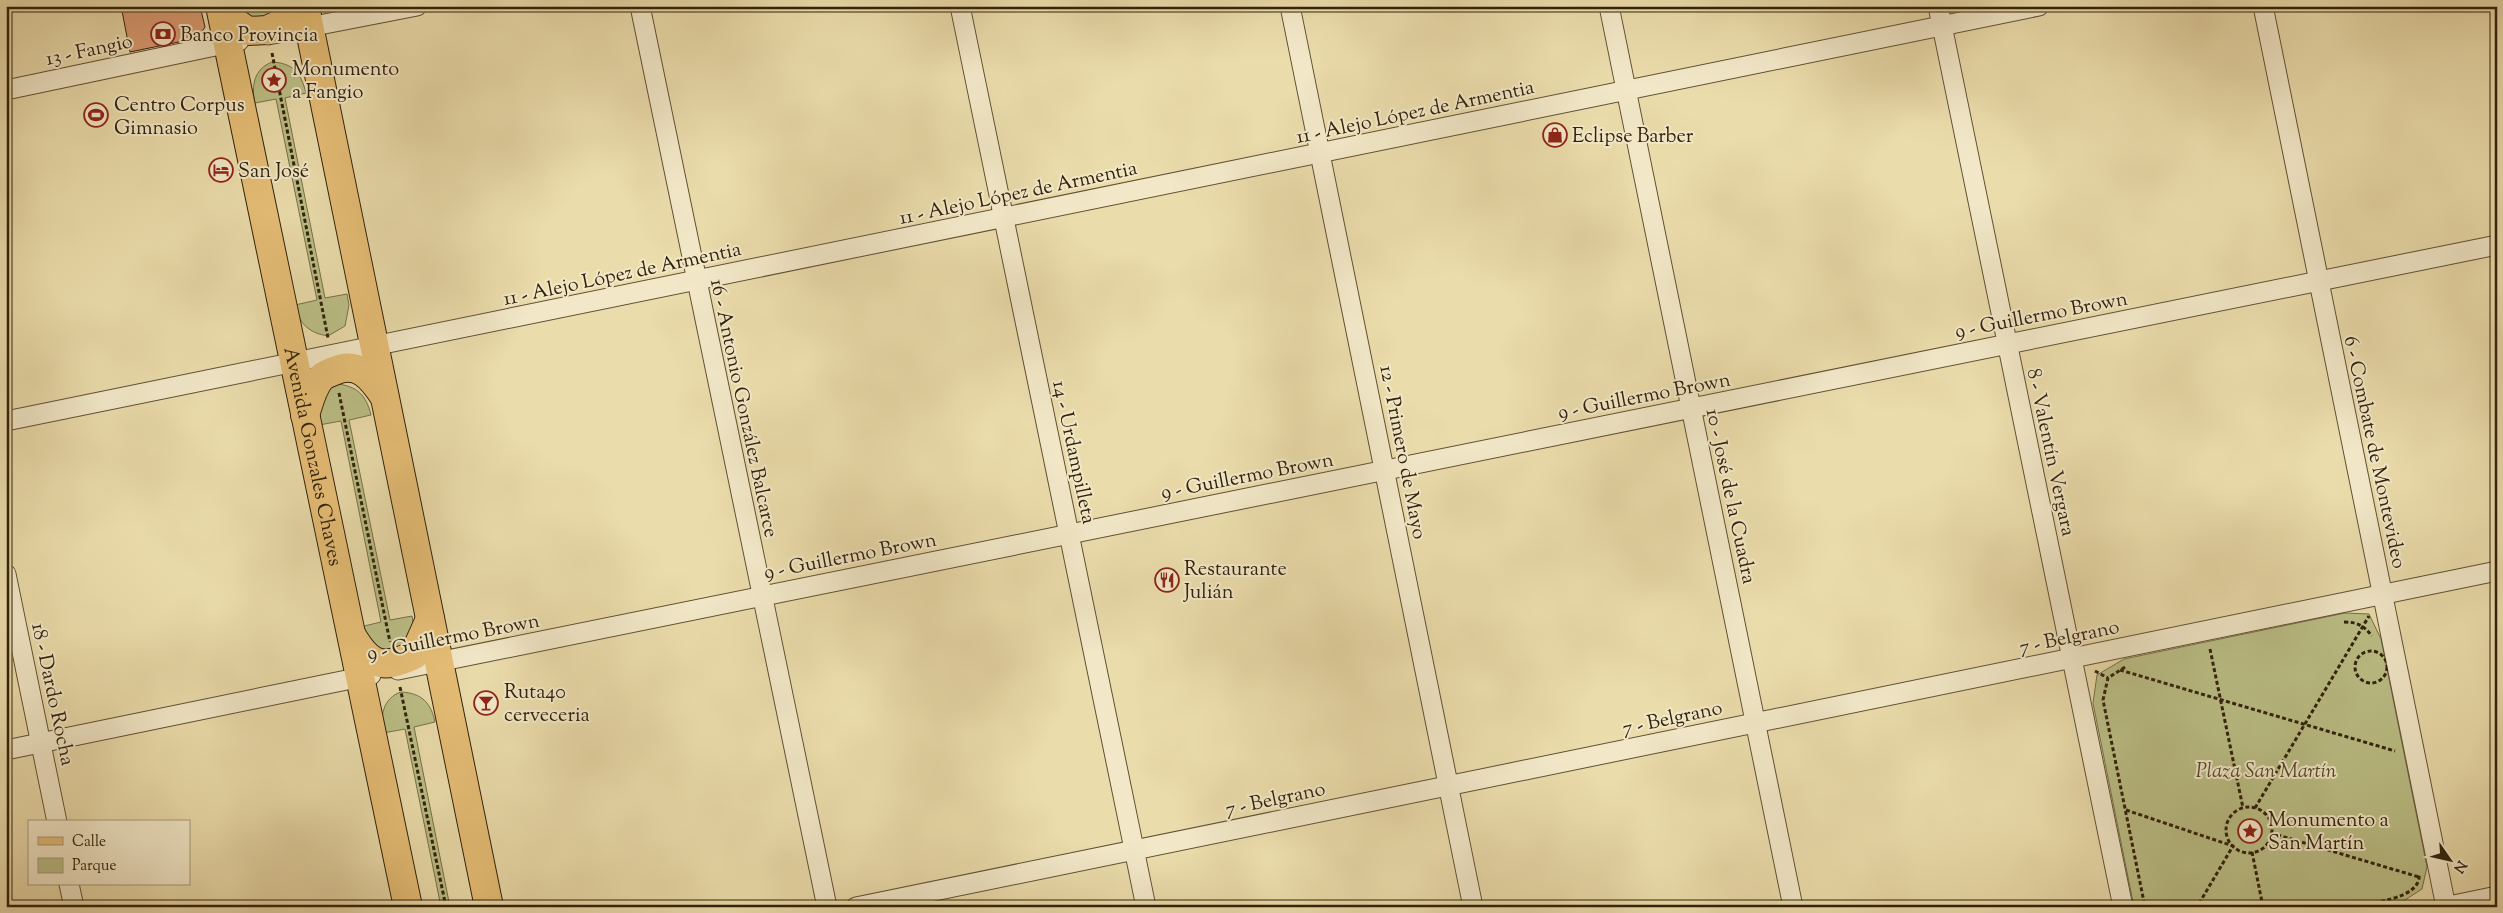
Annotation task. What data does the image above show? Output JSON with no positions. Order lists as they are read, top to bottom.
{
  "streets": {
    "main road": ["Avenida Gonzales Chaves"],
    "street": [
      "13 - Fangio",
      "11 - Alejo López de Armentia",
      "9 - Guillermo Brown",
      "16 - Antonio González Balcarce",
      "14 - Urdampilleta",
      "12 - Primero de Mayo",
      "8 - Valentín Vergara",
      "6 - Combate de Montevideo",
      "10 - José de la Cuadra",
      "7 - Belgrano",
      "18 - Dardo Rocha"
    ]
  },
  "crossings": [
    ["13 - Fangio", "Avenida Gonzales Chaves"],
    ["11 - Alejo López de Armentia", "16 - Antonio González Balcarce"],
    ["11 - Alejo López de Armentia", "14 - Urdampilleta"],
    ["11 - Alejo López de Armentia", "12 - Primero de Mayo"],
    ["11 - Alejo López de Armentia", "8 - Valentín Vergara"],
    ["11 - Alejo López de Armentia", "Avenida Gonzales Chaves"],
    ["11 - Alejo López de Armentia", "10 - José de la Cuadra"],
    ["9 - Guillermo Brown", "16 - Antonio González Balcarce"],
    ["9 - Guillermo Brown", "14 - Urdampilleta"],
    ["9 - Guillermo Brown", "12 - Primero de Mayo"],
    ["9 - Guillermo Brown", "8 - Valentín Vergara"],
    ["9 - Guillermo Brown", "6 - Combate de Montevideo"],
    ["9 - Guillermo Brown", "Avenida Gonzales Chaves"],
    ["9 - Guillermo Brown", "10 - José de la Cuadra"],
    ["9 - Guillermo Brown", "18 - Dardo Rocha"],
    ["14 - Urdampilleta", "7 - Belgrano"],
    ["12 - Primero de Mayo", "7 - Belgrano"],
    ["8 - Valentín Vergara", "7 - Belgrano"],
    ["6 - Combate de Montevideo", "7 - Belgrano"],
    ["10 - José de la Cuadra", "7 - Belgrano"]
  ],
  "parks": ["Plaza San Martín"],
  "places": {
    "bank": ["Banco Provincia"],
    "place": ["Monumento a Fangio", "Monumento a San Martín"],
    "sports": ["Centro Corpus Gimnasio"],
    "shop": ["Eclipse Barber"],
    "hotel": ["San José"],
    "restaurant": ["Restaurante Julián"],
    "bar": ["Ruta40 cerveceria"]
  },
  "legend": ["Calle", "Parque"],
  "north": "bottom right"
}
